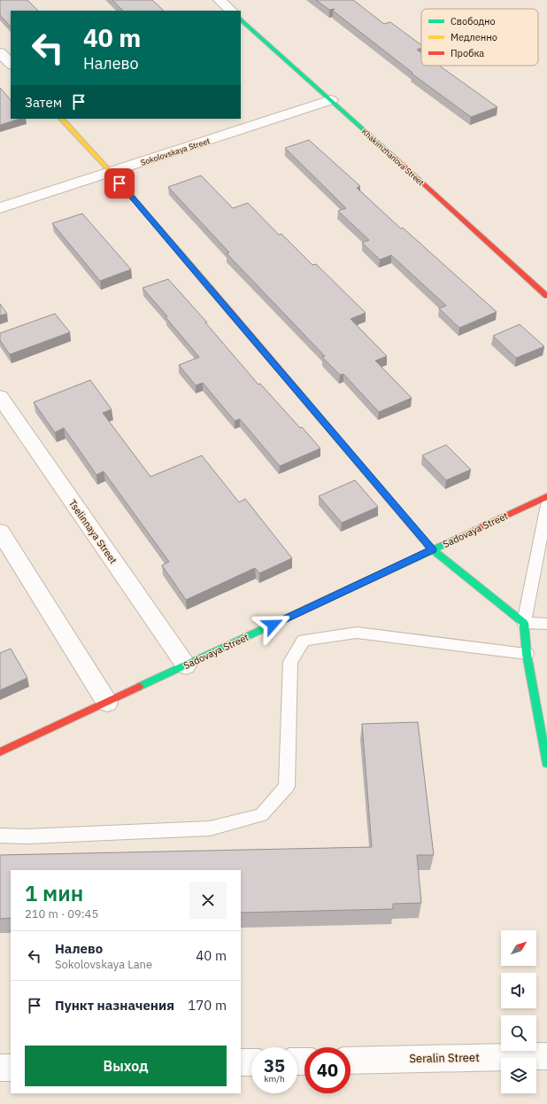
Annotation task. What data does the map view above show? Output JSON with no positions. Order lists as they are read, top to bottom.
{
  "streets": {
    "street": [
      "Sokolovskaya Street",
      "Khakimzhanova Street",
      "Sadovaya Street",
      "Tselinnaya Street",
      "Seralin Street"
    ]
  },
  "crossings": [
    ["Sokolovskaya Street", "Khakimzhanova Street"],
    ["Sadovaya Street", "Tselinnaya Street"]
  ],
  "legend": ["Свободно", "Медленно", "Пробка"],
  "north": "top right",
  "page": {
    "turn": ["40 m", "Налево"],
    "then": "Затем",
    "heading": ["1 мин", "210 m · 09:45"],
    "list": [
      {
        "name": "Налево",
        "note": "Sokolovskaya Lane",
        "value": "40 m"
      },
      {
        "name": "Пункт назначения",
        "value": "170 m"
      }
    ],
    "buttons": "Выход",
    "speed": "35 km/h",
    "limit": "40"
  }
}
